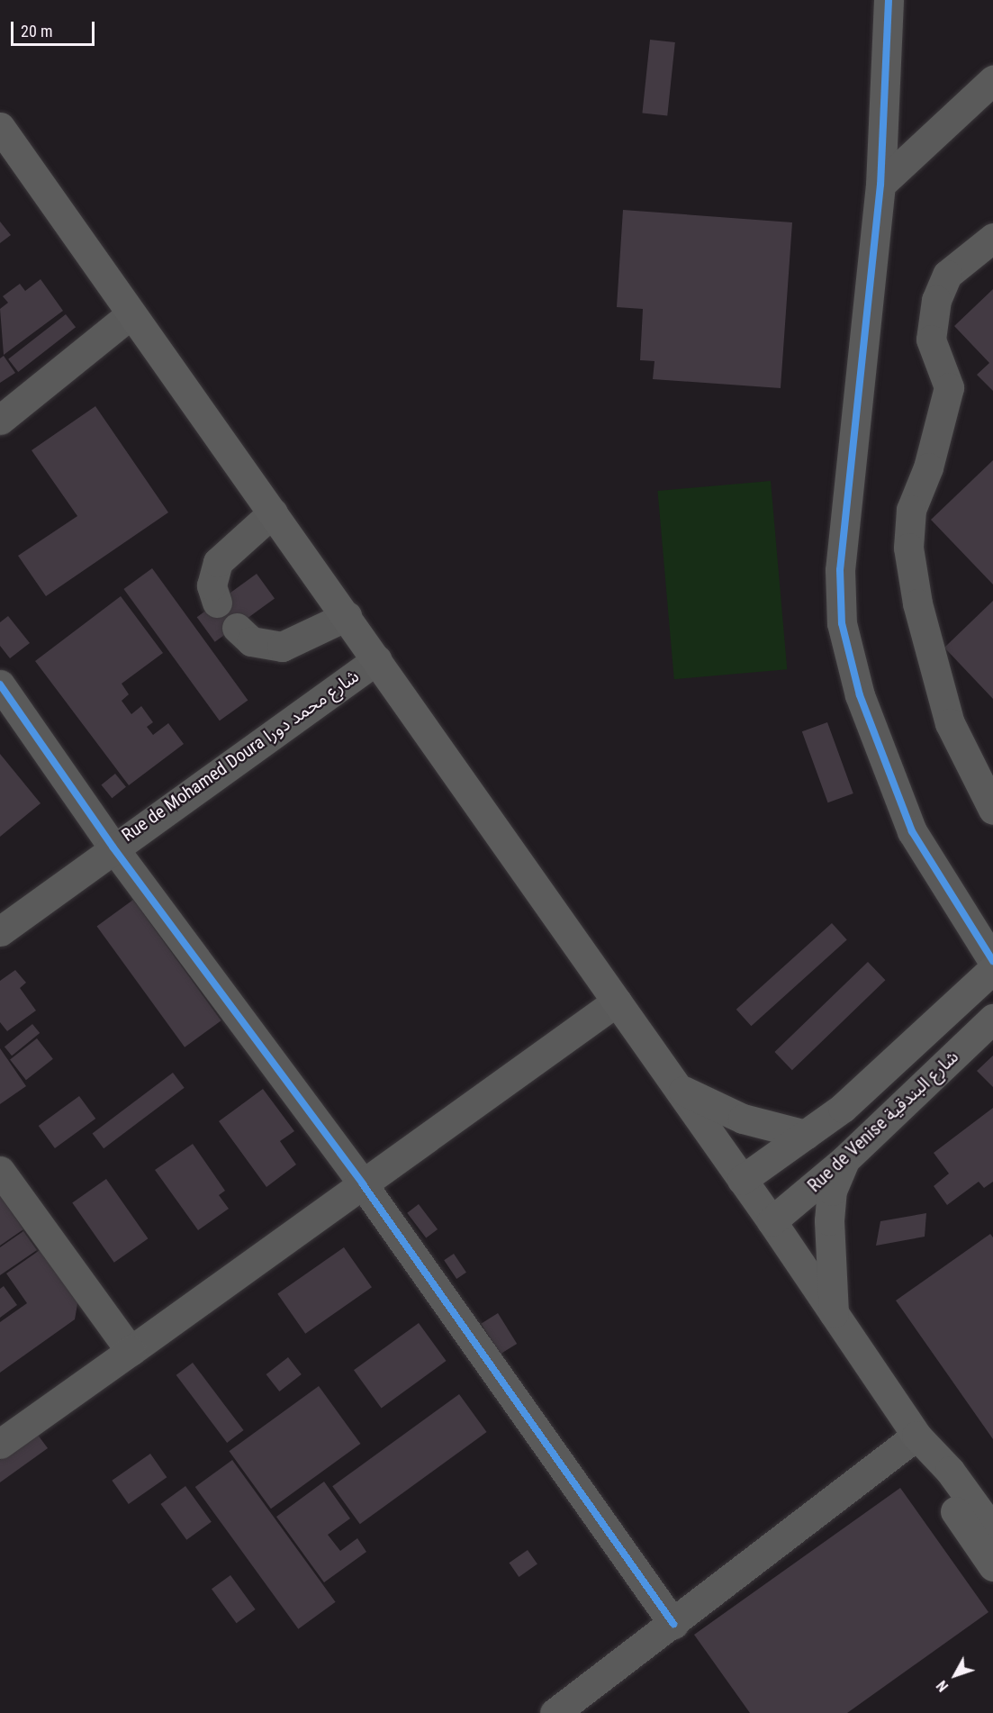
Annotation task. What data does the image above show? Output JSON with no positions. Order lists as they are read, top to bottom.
{
  "streets": {
    "main road": ["Rue de Venise شارع البندقية"],
    "street": ["Rue de Mohamed Doura شارع محمد دورا"]
  },
  "scale_bar": "20 m",
  "north": "bottom left"
}
